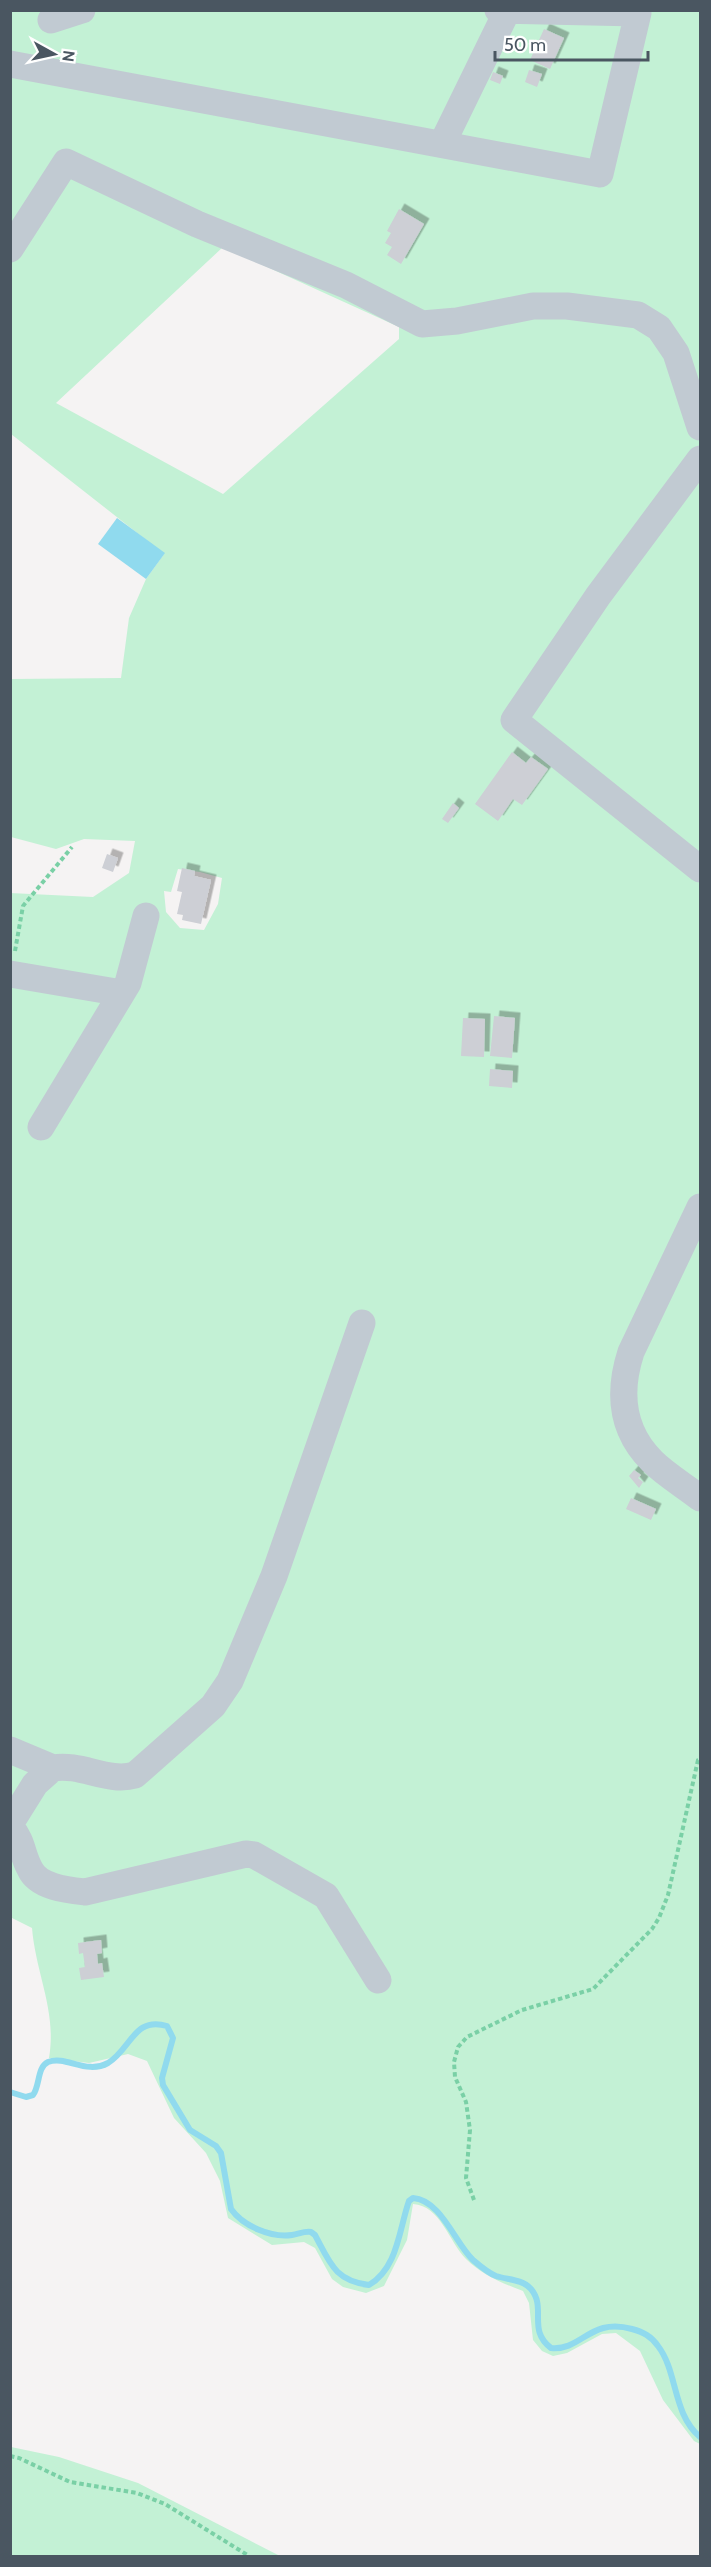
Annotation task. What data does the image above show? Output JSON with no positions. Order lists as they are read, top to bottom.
{
  "scale_bar": "50 m",
  "north": "right"
}
